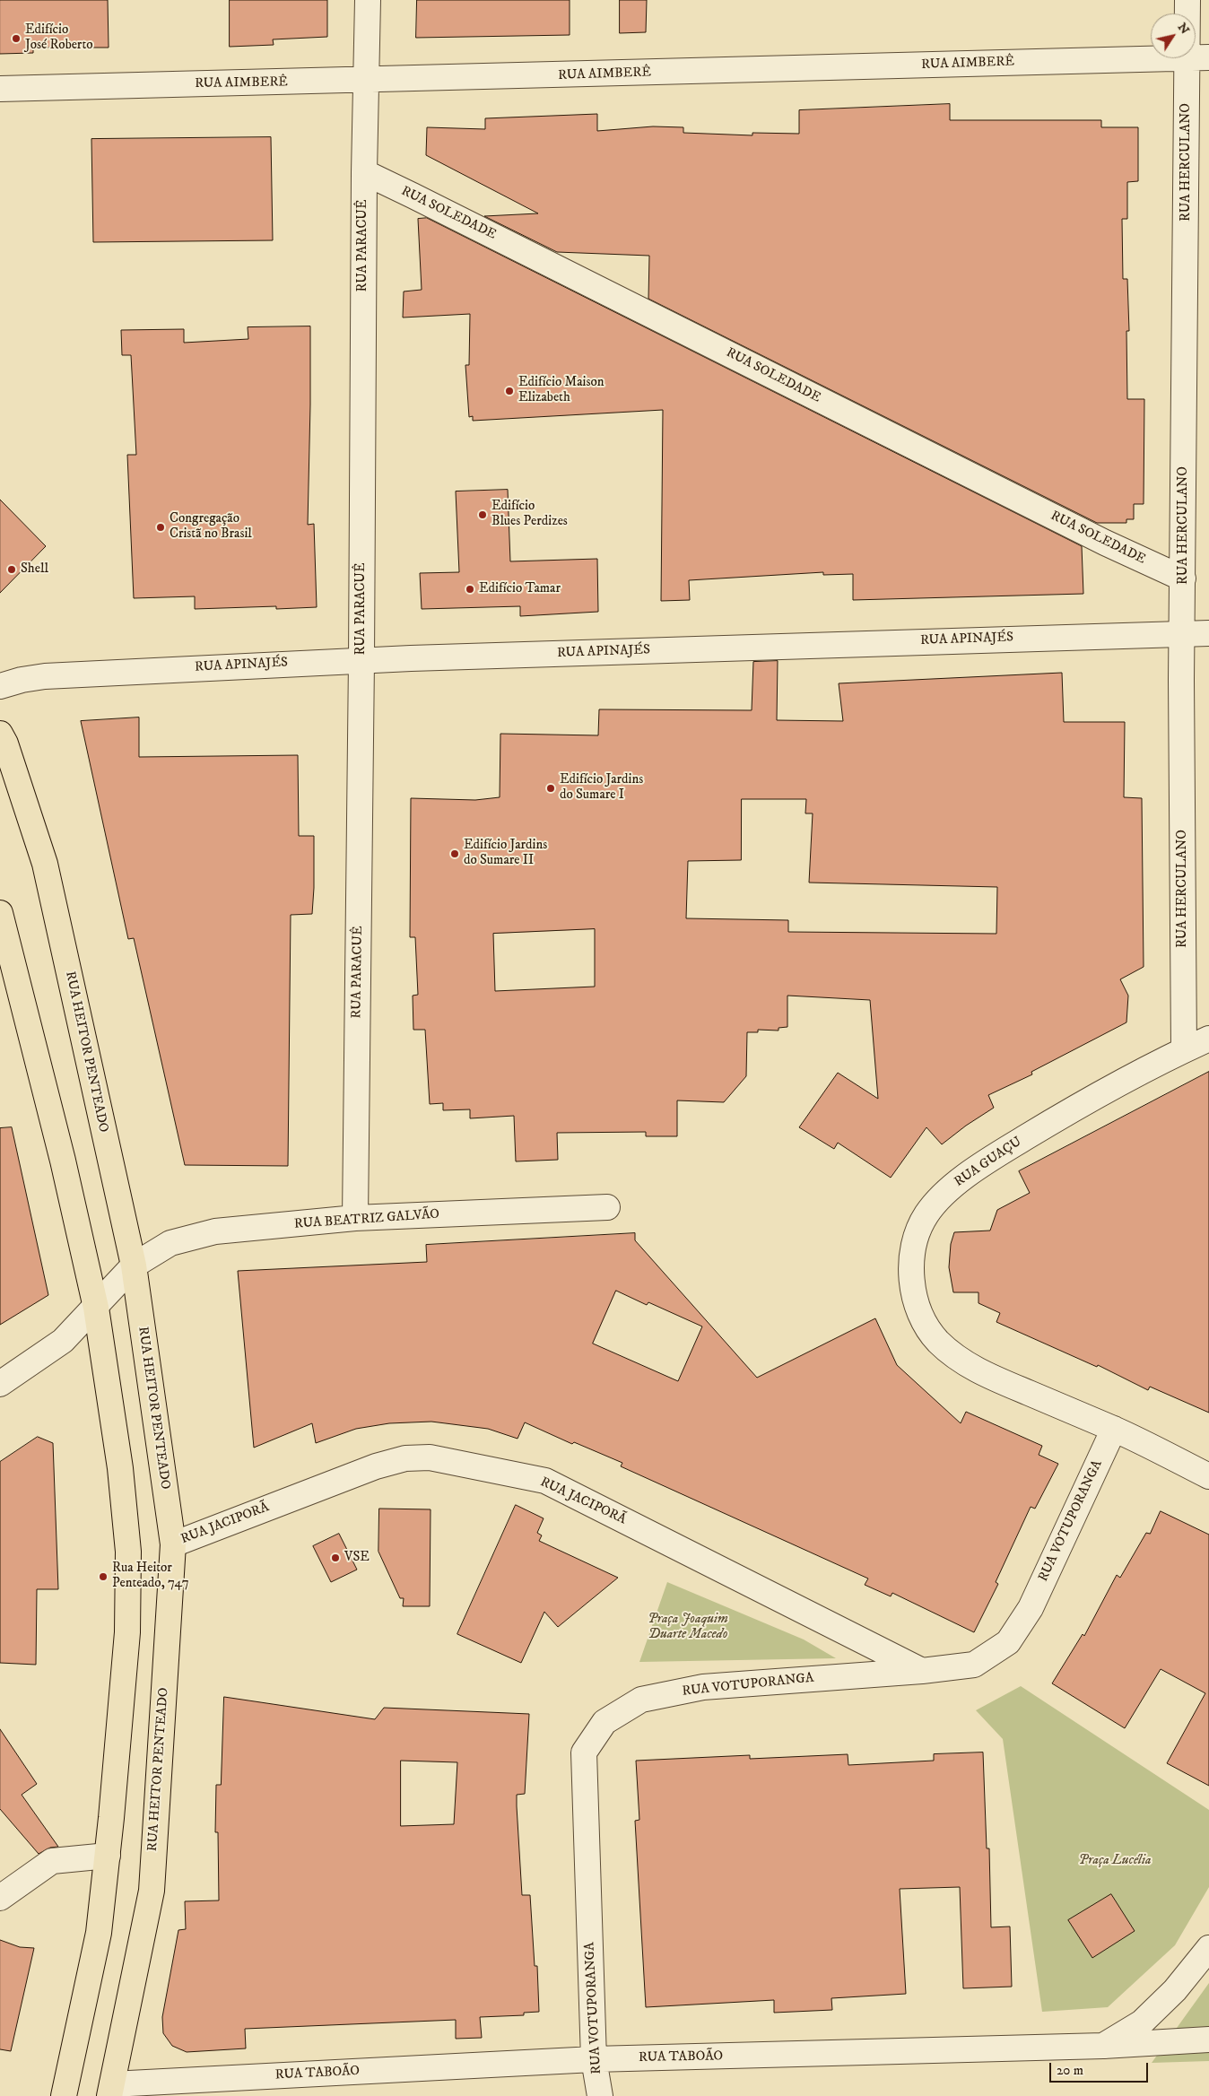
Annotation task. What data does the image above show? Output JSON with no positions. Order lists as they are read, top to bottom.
{
  "streets": {
    "main road": ["RUA HEITOR PENTEADO"],
    "street": [
      "RUA AIMBERÊ",
      "RUA HERCULANO",
      "RUA SOLEDADE",
      "RUA PARACUÊ",
      "RUA APINAJÉS",
      "RUA GUAÇU",
      "RUA BEATRIZ GALVÃO",
      "RUA JACIPORÃ",
      "RUA VOTUPORANGA",
      "RUA TABOÃO"
    ]
  },
  "crossings": [
    ["RUA AIMBERÊ", "RUA HERCULANO"],
    ["RUA AIMBERÊ", "RUA PARACUÊ"],
    ["RUA HERCULANO", "RUA SOLEDADE"],
    ["RUA HERCULANO", "RUA APINAJÉS"],
    ["RUA HERCULANO", "RUA GUAÇU"],
    ["RUA SOLEDADE", "RUA PARACUÊ"],
    ["RUA PARACUÊ", "RUA APINAJÉS"],
    ["RUA PARACUÊ", "RUA BEATRIZ GALVÃO"],
    ["RUA HEITOR PENTEADO", "RUA BEATRIZ GALVÃO"],
    ["RUA HEITOR PENTEADO", "RUA JACIPORÃ"],
    ["RUA HEITOR PENTEADO", "RUA TABOÃO"],
    ["RUA GUAÇU", "RUA VOTUPORANGA"],
    ["RUA JACIPORÃ", "RUA VOTUPORANGA"],
    ["RUA VOTUPORANGA", "RUA TABOÃO"]
  ],
  "parks": ["Praça Joaquim Duarte Macedo", "Praça Lucélia"],
  "places": [
    "Edifício José Roberto",
    "Edifício Maison Elizabeth",
    "Edifício Blues Perdizes",
    "Congregação Cristã no Brasil",
    "Shell",
    "Edifício Tamar",
    "Edifício Jardins do Sumare I",
    "Edifício Jardins do Sumare II",
    "VSE",
    "Rua Heitor Penteado, 747"
  ],
  "scale_bar": "20 m",
  "north": "top right"
}
